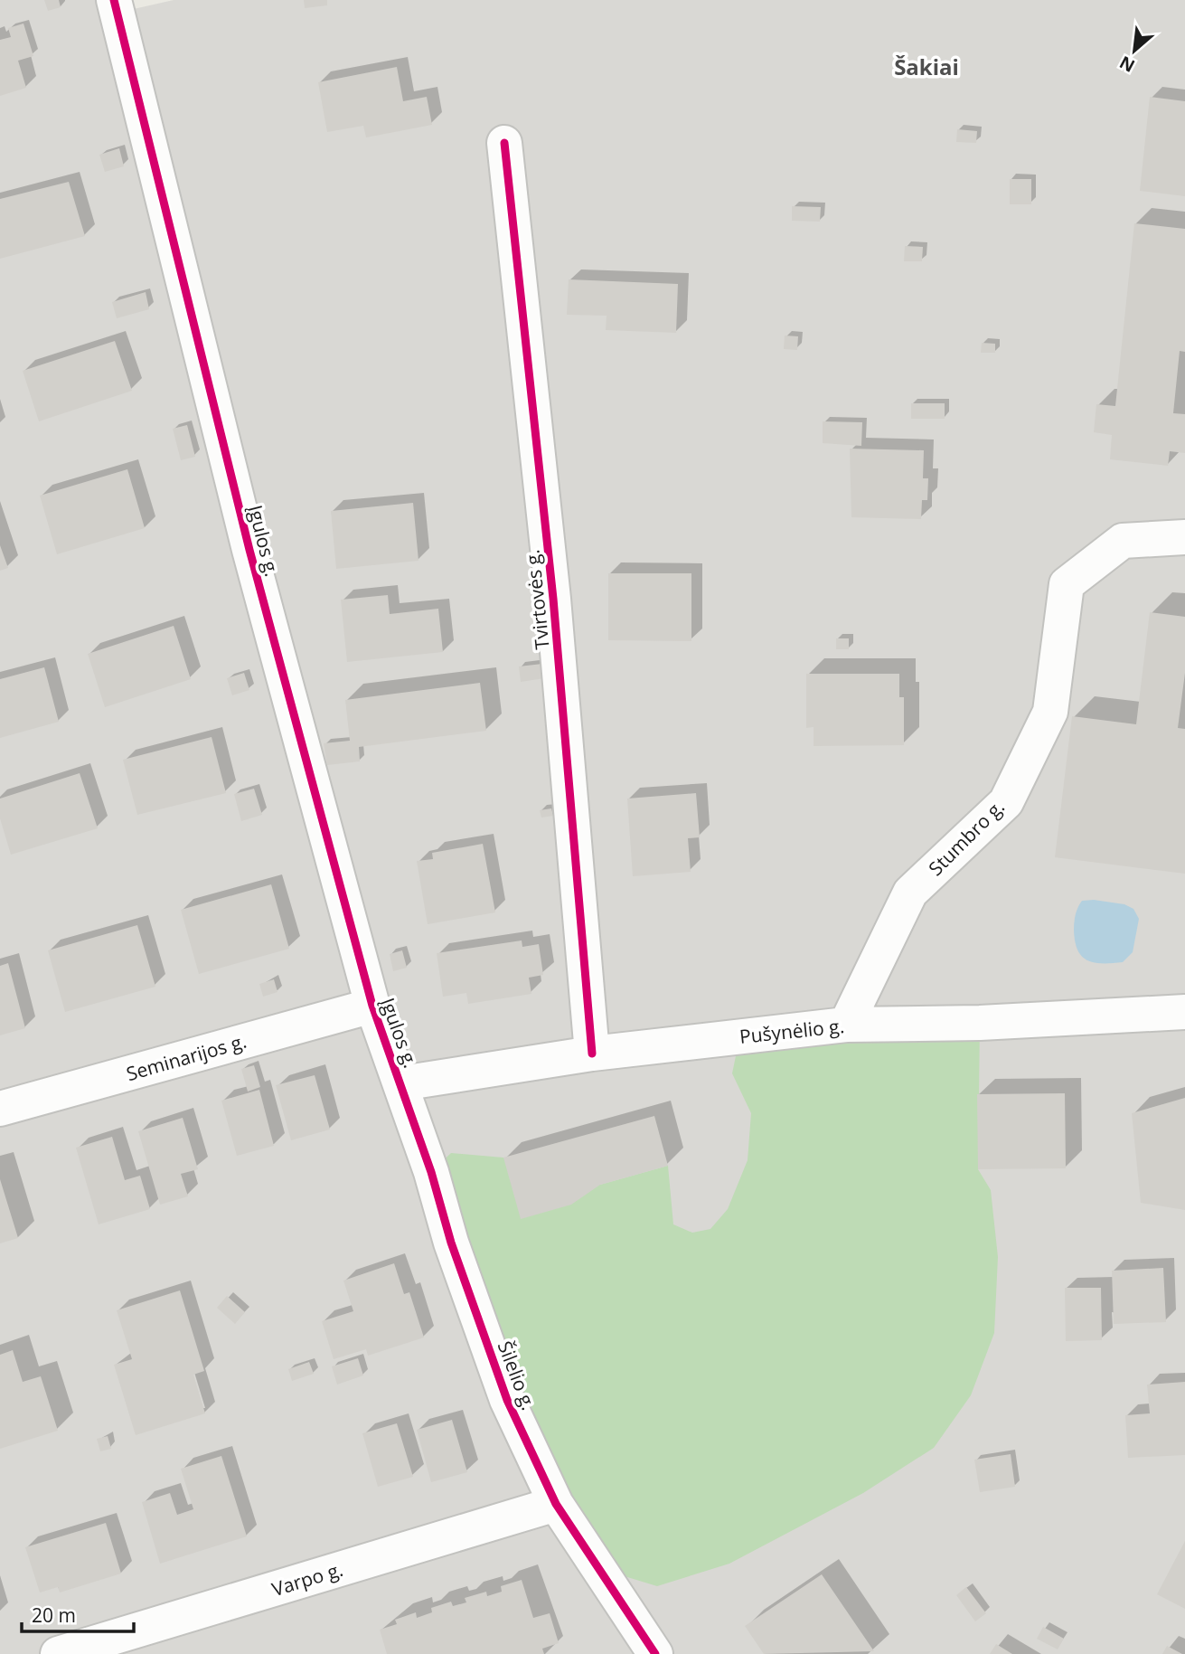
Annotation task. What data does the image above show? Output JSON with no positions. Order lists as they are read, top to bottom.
{
  "streets": {
    "street": [
      "Įgulos g.",
      "Tvirtovės g.",
      "Stumbro g.",
      "Pušynėlio g.",
      "Seminarijos g.",
      "Šilelio g.",
      "Varpo g."
    ]
  },
  "crossings": [
    ["Įgulos g.", "Pušynėlio g."],
    ["Įgulos g.", "Seminarijos g."],
    ["Įgulos g.", "Šilelio g."],
    ["Tvirtovės g.", "Pušynėlio g."],
    ["Stumbro g.", "Pušynėlio g."],
    ["Pušynėlio g.", "Šilelio g."],
    ["Šilelio g.", "Varpo g."]
  ],
  "districts": ["Šakiai"],
  "scale_bar": "20 m",
  "north": "bottom left"
}
